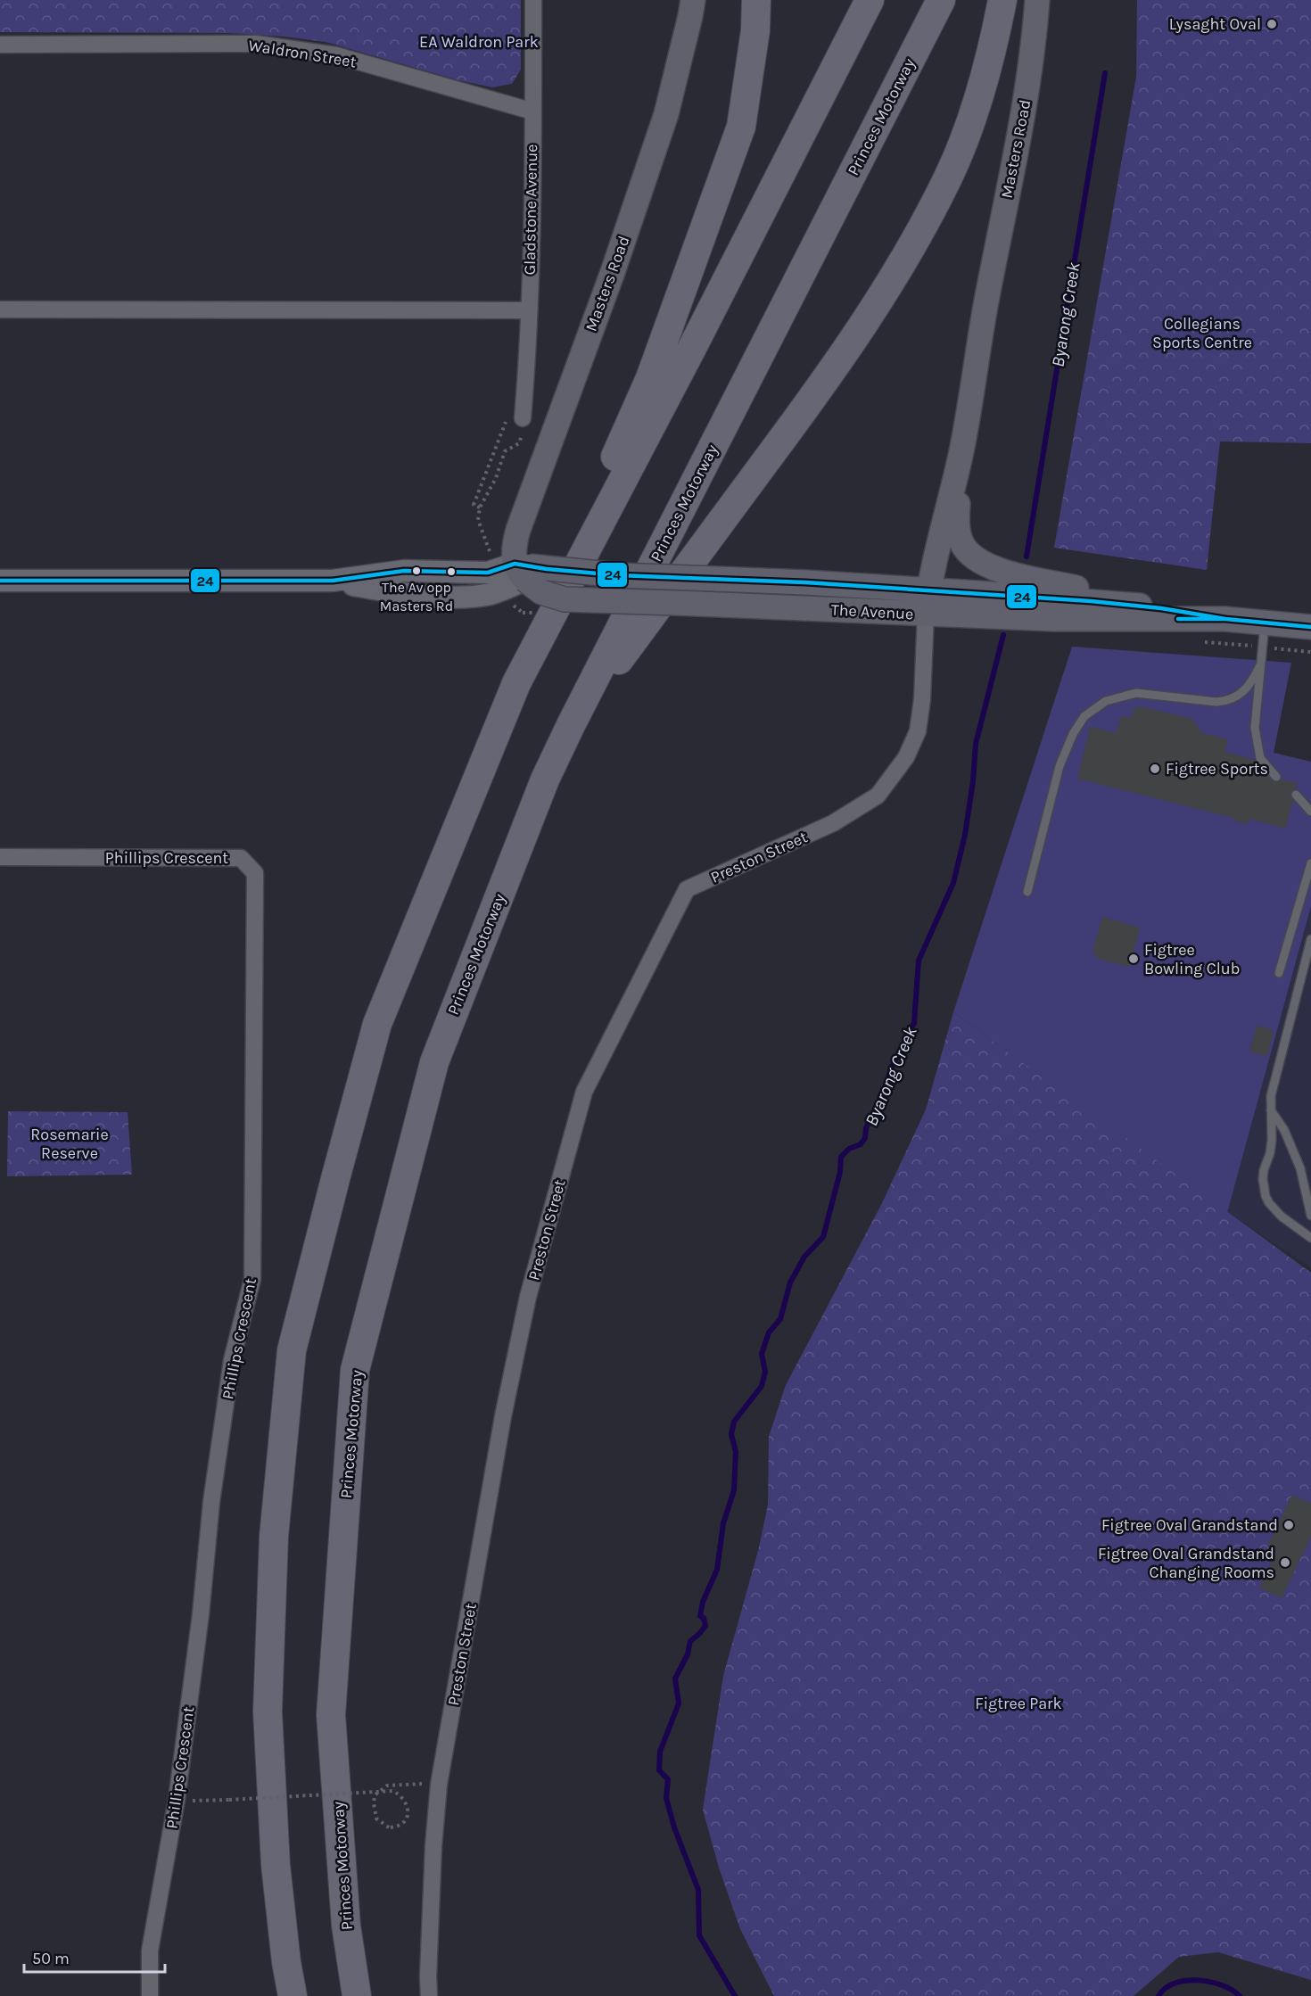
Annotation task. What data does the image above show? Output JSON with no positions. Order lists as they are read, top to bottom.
{
  "streets": {
    "highway": ["Princes Motorway"],
    "main road": ["Masters Road", "The Avenue"],
    "street": [
      "Waldron Street",
      "Gladstone Avenue",
      "Preston Street",
      "Phillips Crescent"
    ]
  },
  "crossings": [
    ["Waldron Street", "Gladstone Avenue"],
    ["Masters Road", "The Avenue"],
    ["Masters Road", "Preston Street"],
    ["The Avenue", "Preston Street"]
  ],
  "water": ["Byarong Creek"],
  "parks": [
    "EA Waldron Park",
    "Collegians Sports Centre",
    "Rosemarie Reserve",
    "Figtree Park"
  ],
  "places": [
    "Lysaght Oval",
    "The Av opp Masters Rd",
    "Figtree Sports",
    "Figtree Bowling Club",
    "Figtree Oval Grandstand",
    "Figtree Oval Grandstand Changing Rooms"
  ],
  "lines": ["transit line 24"],
  "scale_bar": "50 m"
}
